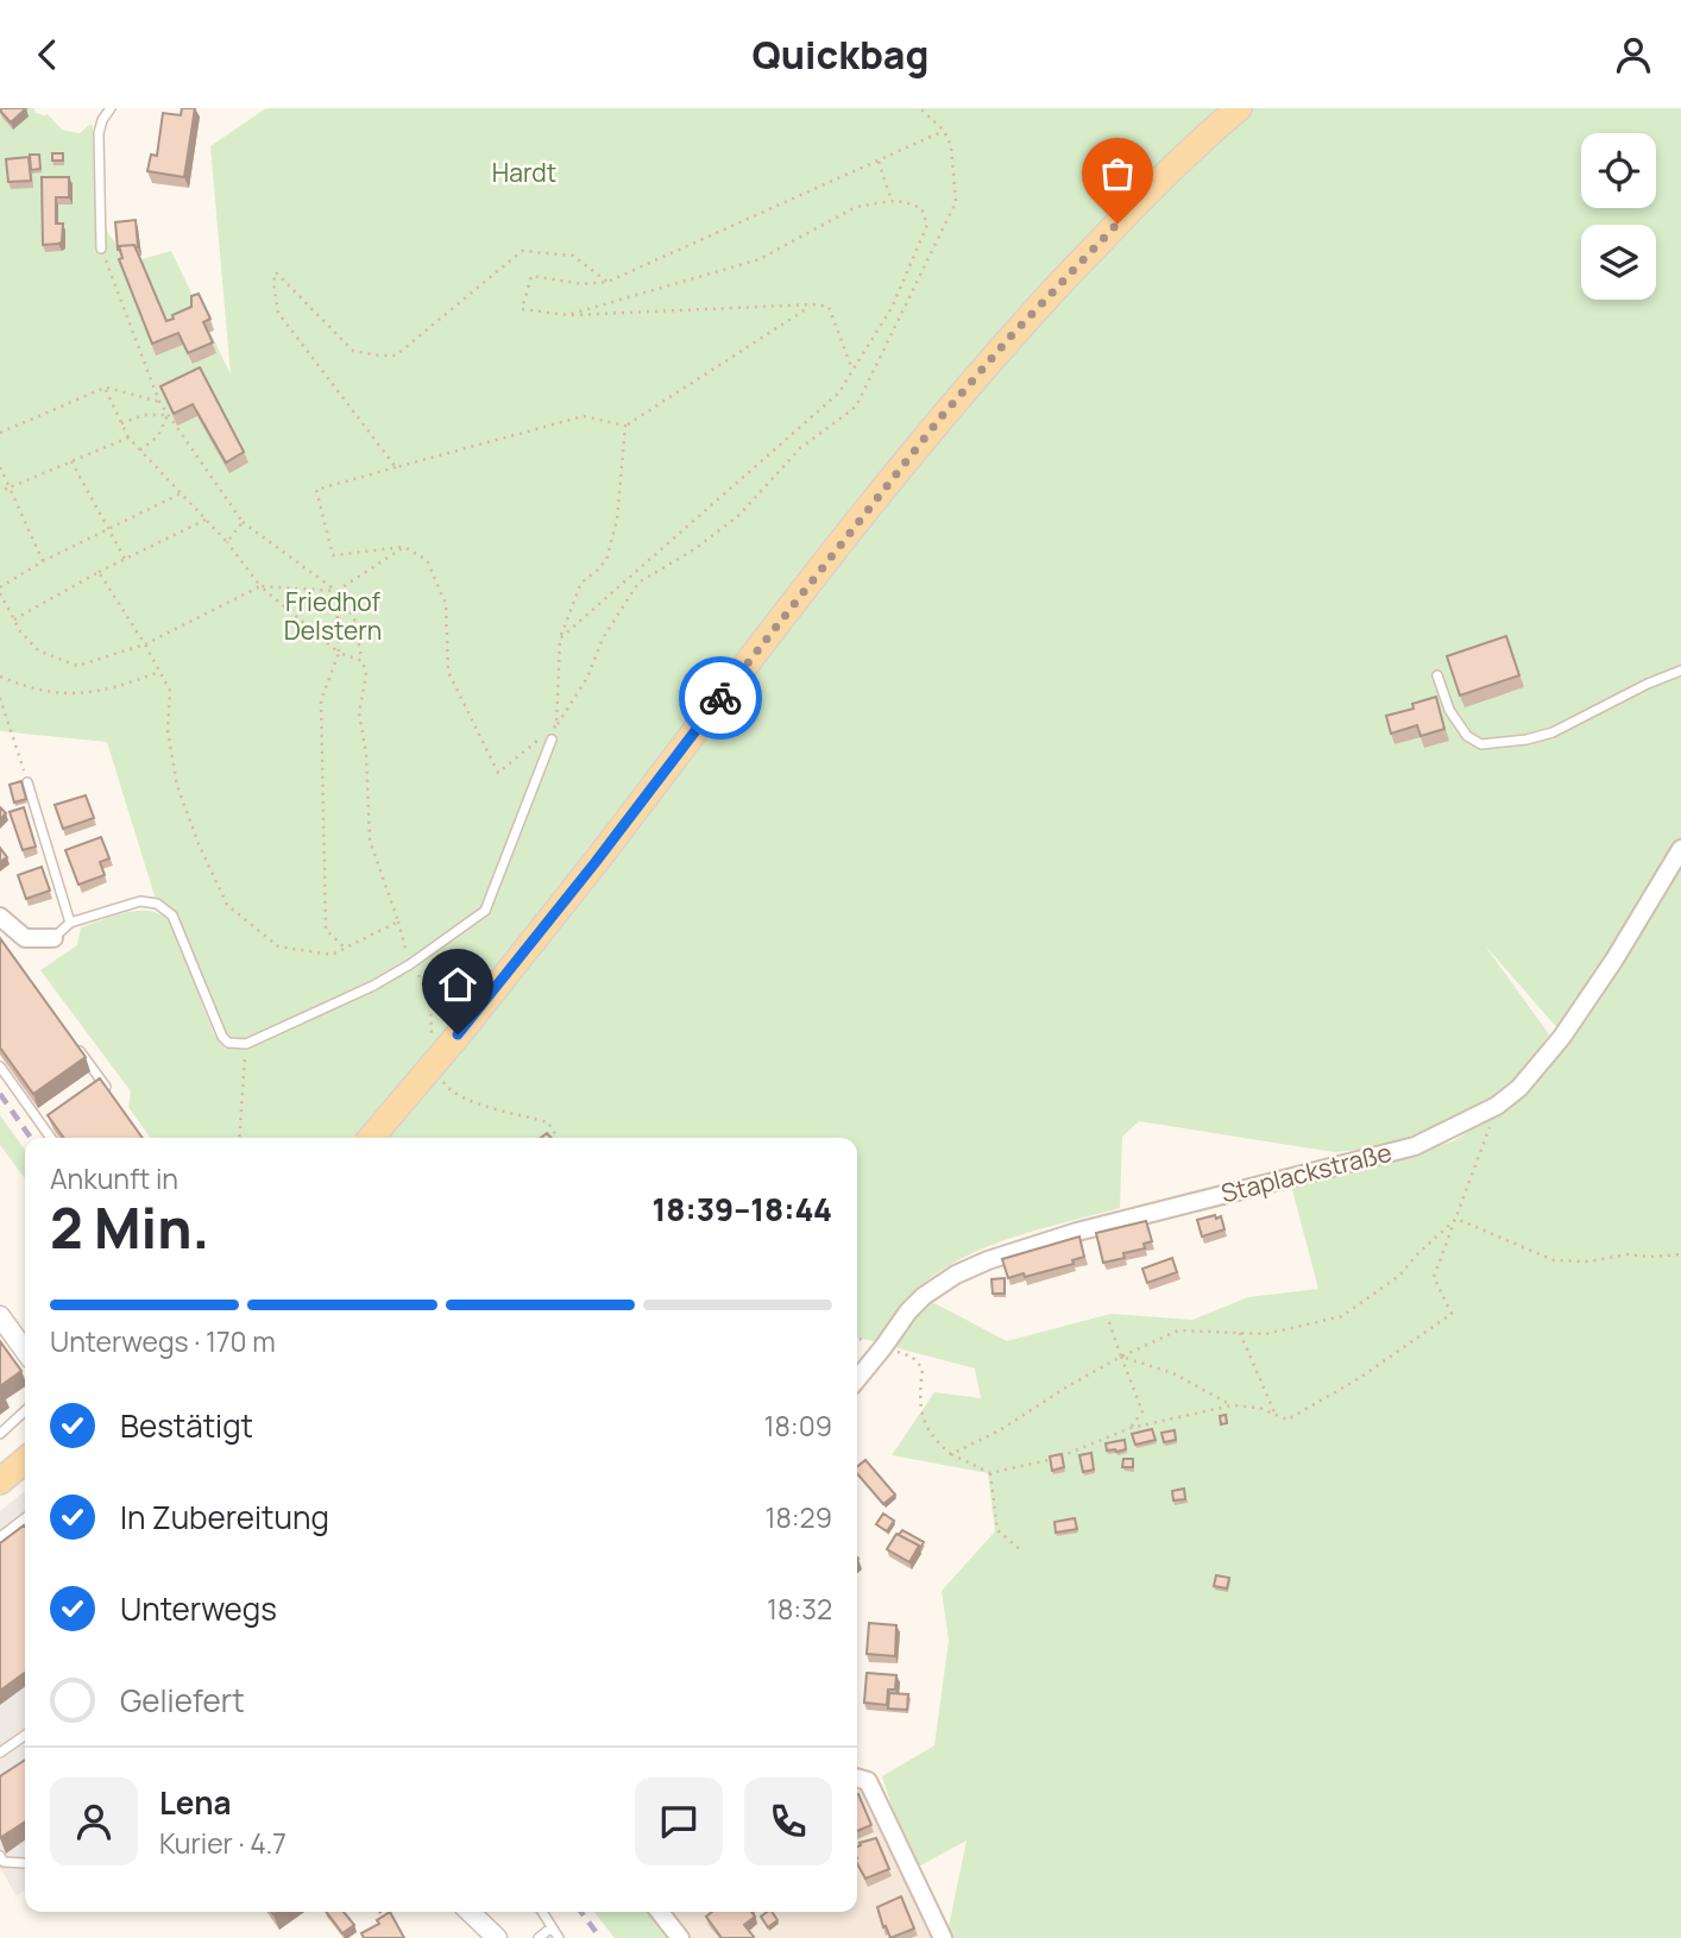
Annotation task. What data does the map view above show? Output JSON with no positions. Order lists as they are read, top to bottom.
{
  "streets": {
    "street": ["Staplackstraße"]
  },
  "parks": ["Hardt", "Friedhof Delstern"],
  "page": {
    "header": "Quickbag",
    "heading": ["2 Min.", "Ankunft in", "18:39–18:44"],
    "panel": ["Lena", "Kurier · 4.7"],
    "bar": "Unterwegs · 170 m",
    "list": [
      ["Bestätigt", "18:09"],
      ["In Zubereitung", "18:29"],
      ["Unterwegs", "18:32"],
      "Geliefert"
    ]
  }
}
